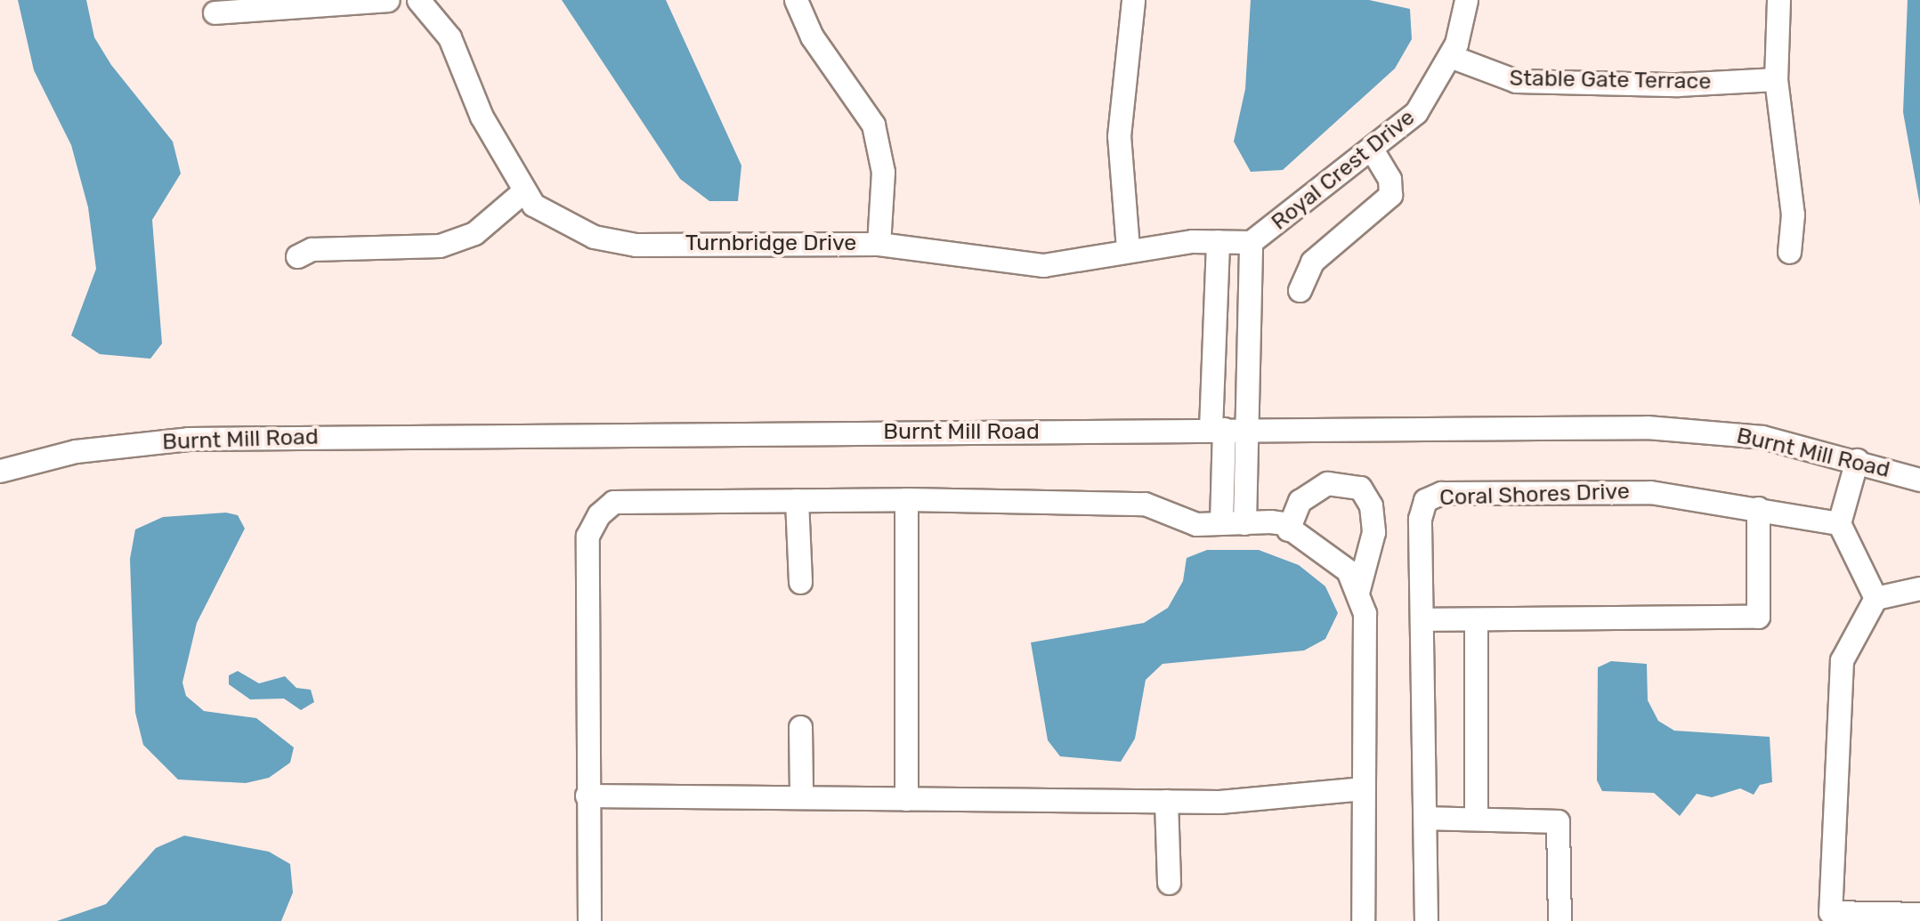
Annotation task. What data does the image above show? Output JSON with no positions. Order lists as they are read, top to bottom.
{
  "streets": {
    "street": [
      "Stable Gate Terrace",
      "Royal Crest Drive",
      "Turnbridge Drive",
      "Burnt Mill Road",
      "Coral Shores Drive"
    ]
  },
  "crossings": [
    ["Stable Gate Terrace", "Royal Crest Drive"],
    ["Royal Crest Drive", "Turnbridge Drive"],
    ["Royal Crest Drive", "Burnt Mill Road"]
  ]
}
